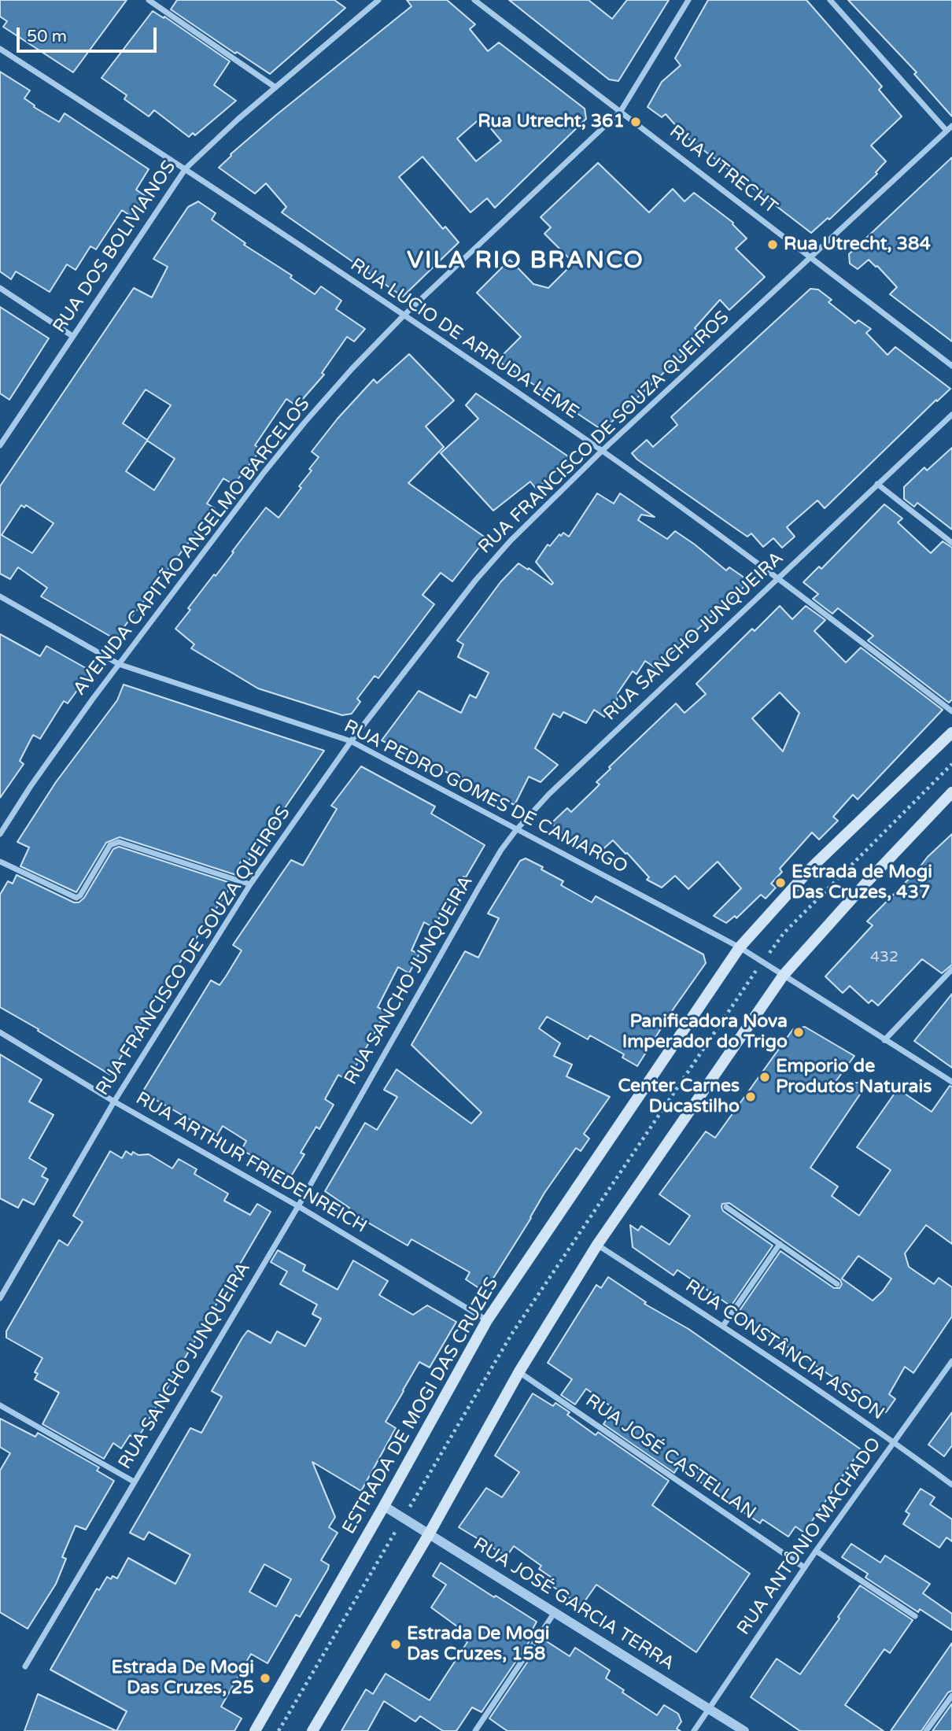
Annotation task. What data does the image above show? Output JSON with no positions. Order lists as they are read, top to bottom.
{
  "streets": {
    "main road": ["ESTRADA DE MOGI DAS CRUZES"],
    "street": [
      "RUA UTRECHT",
      "RUA DOS BOLIVIANOS",
      "RUA LUCIO DE ARRUDA LEME",
      "RUA FRANCISCO DE SOUZA QUEIROS",
      "AVENIDA CAPITÃO ANSELMO BARCELOS",
      "RUA SANCHO JUNQUEIRA",
      "RUA PEDRO GOMES DE CAMARGO",
      "RUA ARTHUR FRIEDENREICH",
      "RUA CONSTÂNCIA ASSON",
      "RUA JOSÉ CASTELLAN",
      "RUA ANTÔNIO MACHADO",
      "RUA JOSÉ GARCIA TERRA"
    ]
  },
  "crossings": [
    ["RUA UTRECHT", "RUA FRANCISCO DE SOUZA QUEIROS"],
    ["RUA UTRECHT", "AVENIDA CAPITÃO ANSELMO BARCELOS"],
    ["RUA DOS BOLIVIANOS", "RUA LUCIO DE ARRUDA LEME"],
    ["RUA LUCIO DE ARRUDA LEME", "RUA FRANCISCO DE SOUZA QUEIROS"],
    ["RUA LUCIO DE ARRUDA LEME", "AVENIDA CAPITÃO ANSELMO BARCELOS"],
    ["RUA LUCIO DE ARRUDA LEME", "RUA SANCHO JUNQUEIRA"],
    ["RUA FRANCISCO DE SOUZA QUEIROS", "RUA PEDRO GOMES DE CAMARGO"],
    ["RUA FRANCISCO DE SOUZA QUEIROS", "RUA ARTHUR FRIEDENREICH"],
    ["AVENIDA CAPITÃO ANSELMO BARCELOS", "RUA PEDRO GOMES DE CAMARGO"],
    ["RUA SANCHO JUNQUEIRA", "RUA PEDRO GOMES DE CAMARGO"],
    ["RUA SANCHO JUNQUEIRA", "RUA ARTHUR FRIEDENREICH"],
    ["RUA PEDRO GOMES DE CAMARGO", "ESTRADA DE MOGI DAS CRUZES"],
    ["RUA ARTHUR FRIEDENREICH", "ESTRADA DE MOGI DAS CRUZES"],
    ["RUA CONSTÂNCIA ASSON", "RUA ANTÔNIO MACHADO"],
    ["ESTRADA DE MOGI DAS CRUZES", "RUA JOSÉ GARCIA TERRA"],
    ["RUA JOSÉ CASTELLAN", "RUA ANTÔNIO MACHADO"],
    ["RUA ANTÔNIO MACHADO", "RUA JOSÉ GARCIA TERRA"]
  ],
  "districts": ["VILA RIO BRANCO"],
  "places": [
    "Rua Utrecht, 361",
    "Rua Utrecht, 384",
    "Estrada de Mogi Das Cruzes, 437",
    "Panificadora Nova Imperador do Trigo",
    "Emporio de Produtos Naturais",
    "Center Carnes Ducastilho",
    "Estrada De Mogi Das Cruzes, 158",
    "Estrada De Mogi Das Cruzes, 25"
  ],
  "house_numbers": ["432"],
  "scale_bar": "50 m"
}
